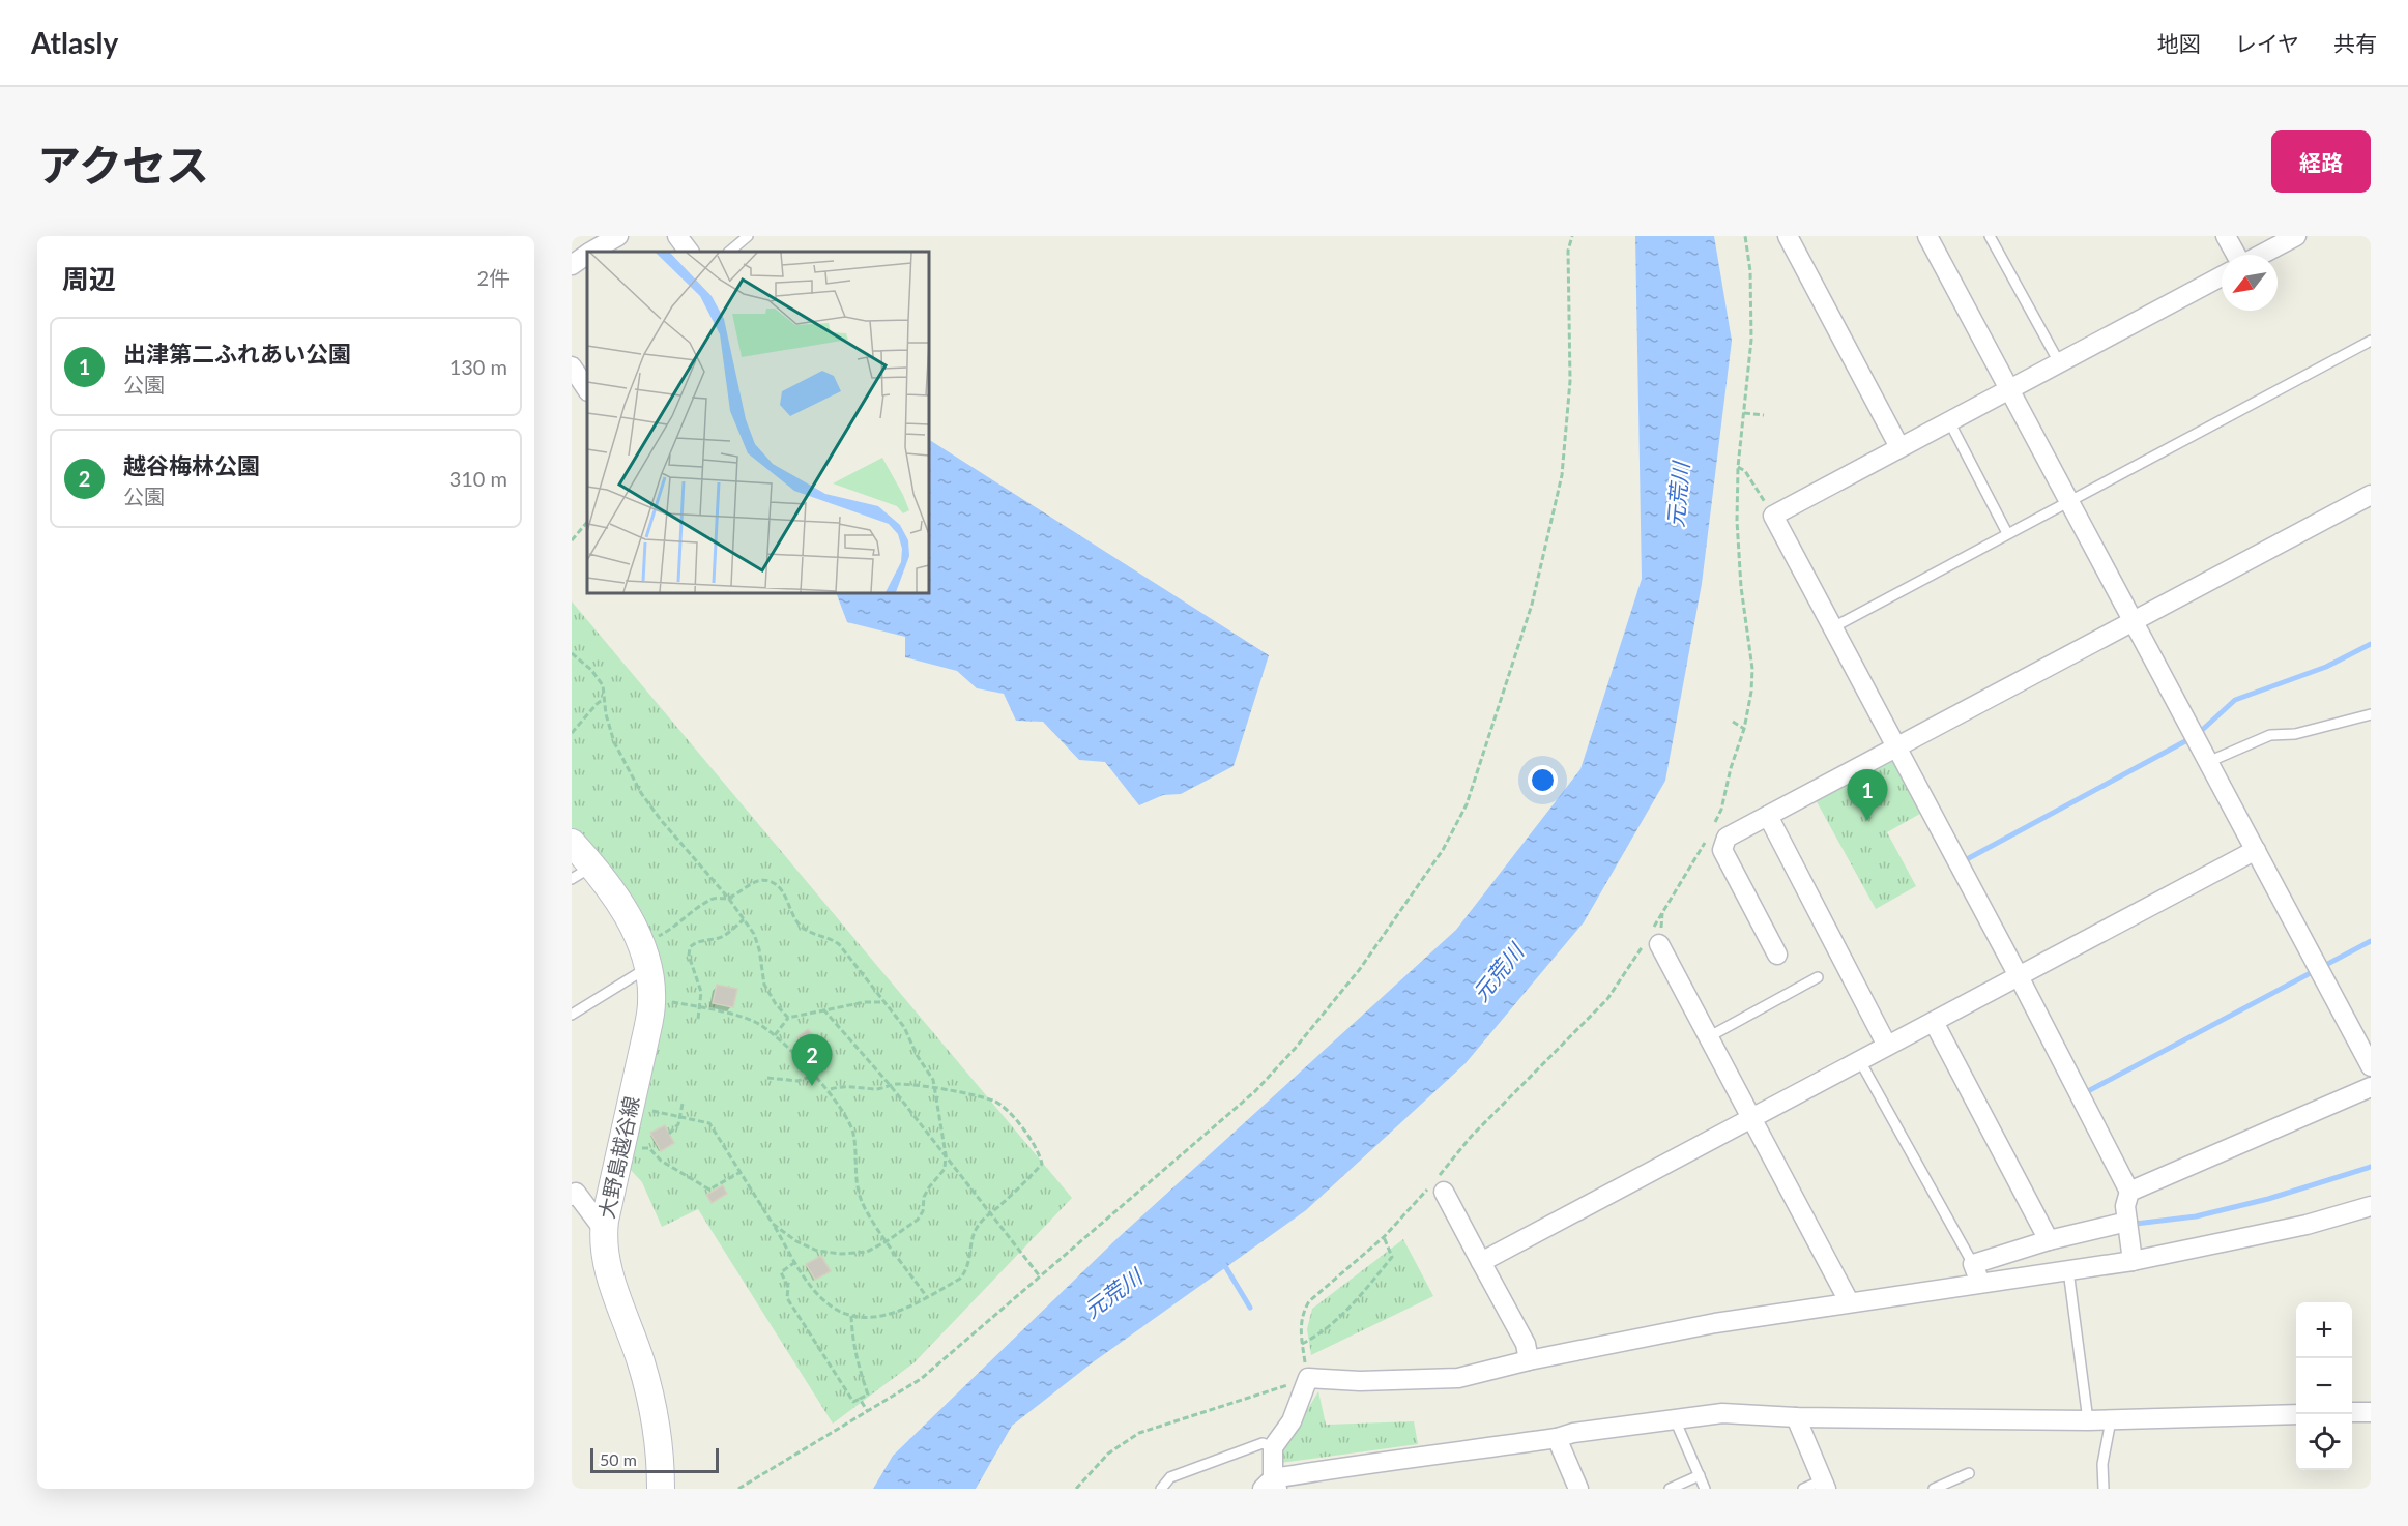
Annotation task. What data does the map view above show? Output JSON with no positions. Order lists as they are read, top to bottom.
{
  "streets": {
    "main road": ["大野島越谷線"]
  },
  "water": ["元荒川"],
  "scale_bar": "50 m",
  "north": "bottom left",
  "page": {
    "header": "Atlasly",
    "nav": ["地図", "レイヤ", "共有"],
    "title": "アクセス",
    "buttons": "経路",
    "heading": ["周辺", "2件"],
    "list": [
      {
        "mark": "1",
        "name": "出津第二ふれあい公園",
        "note": "公園",
        "value": "130 m"
      },
      {
        "mark": "2",
        "name": "越谷梅林公園",
        "note": "公園",
        "value": "310 m"
      }
    ],
    "pins": ["1", "2"],
    "map_buttons": ["+", "−"],
    "scale": "50 m"
  }
}
